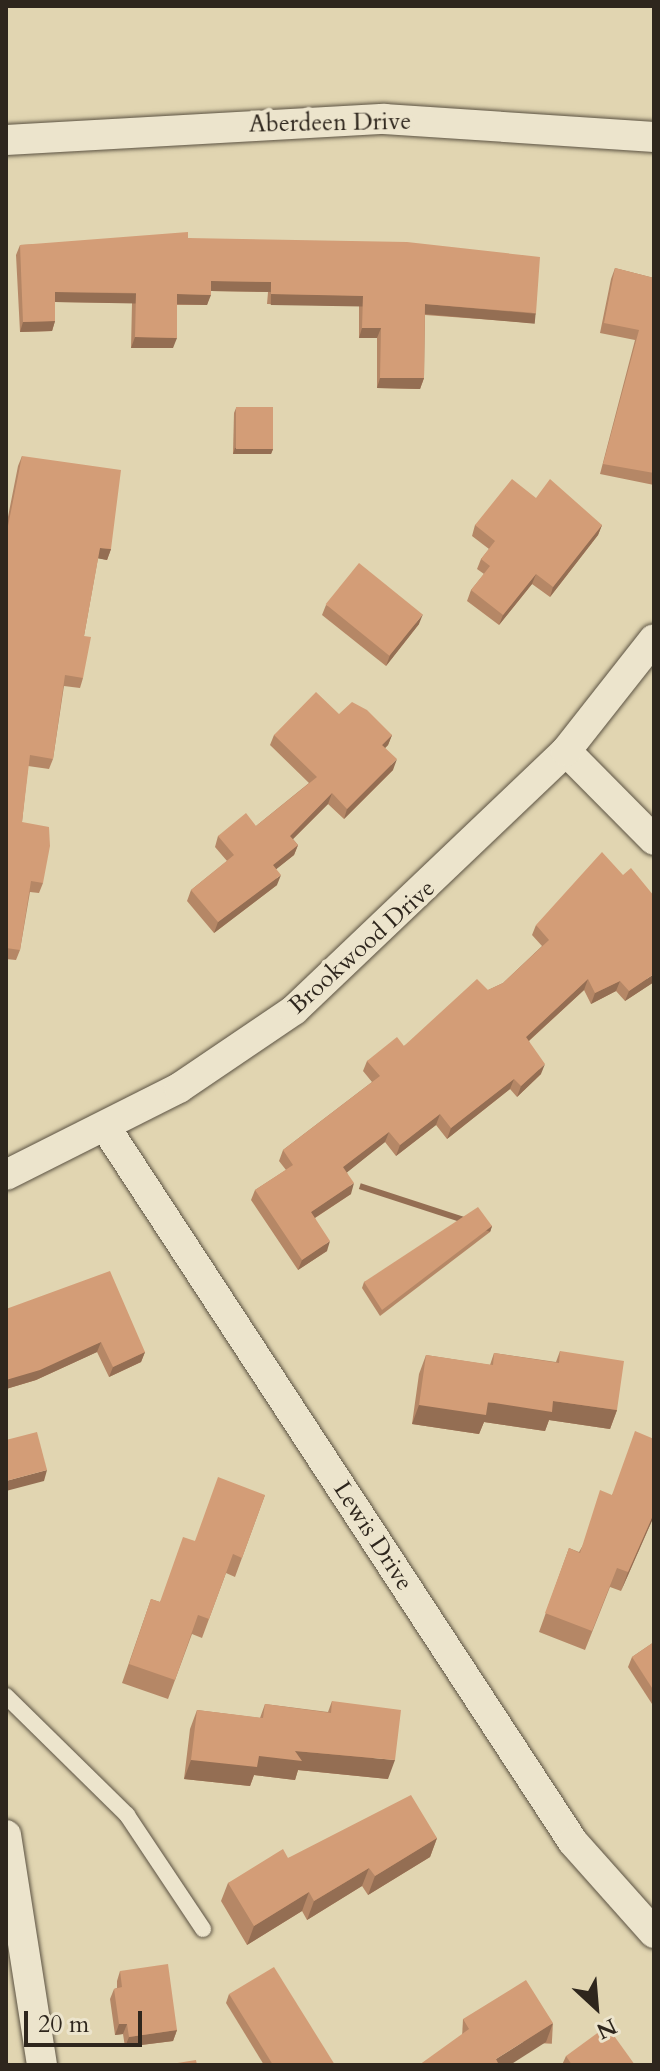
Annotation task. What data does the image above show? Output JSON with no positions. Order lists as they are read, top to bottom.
{
  "streets": {
    "street": ["Aberdeen Drive", "Brookwood Drive", "Lewis Drive"]
  },
  "crossings": [
    ["Brookwood Drive", "Lewis Drive"]
  ],
  "scale_bar": "20 m",
  "north": "bottom right"
}
